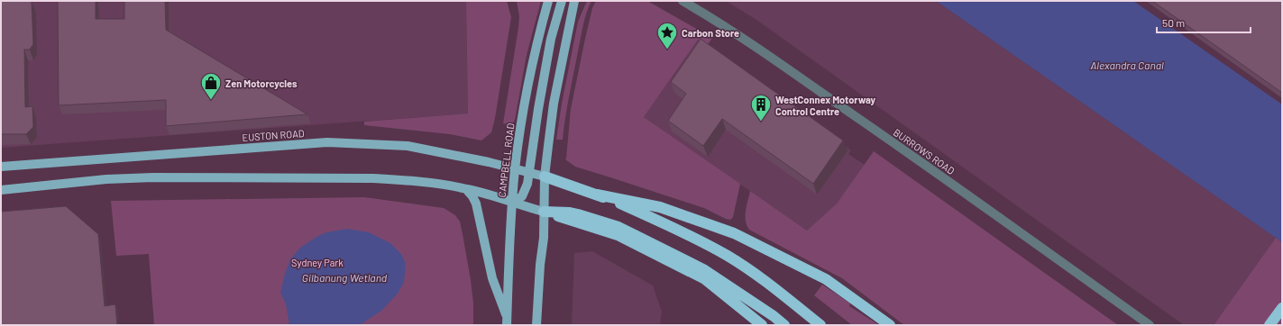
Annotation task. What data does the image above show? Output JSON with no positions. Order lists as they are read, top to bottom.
{
  "streets": {
    "main road": ["EUSTON ROAD", "CAMPBELL ROAD"],
    "street": ["BURROWS ROAD"]
  },
  "crossings": [
    ["EUSTON ROAD", "CAMPBELL ROAD"]
  ],
  "water": ["Alexandra Canal", "Gilbanung Wetland"],
  "parks": ["Sydney Park"],
  "places": {
    "place": ["Carbon Store"],
    "shop": ["Zen Motorcycles"],
    "building": ["WestConnex Motorway Control Centre"]
  },
  "scale_bar": "50 m"
}
